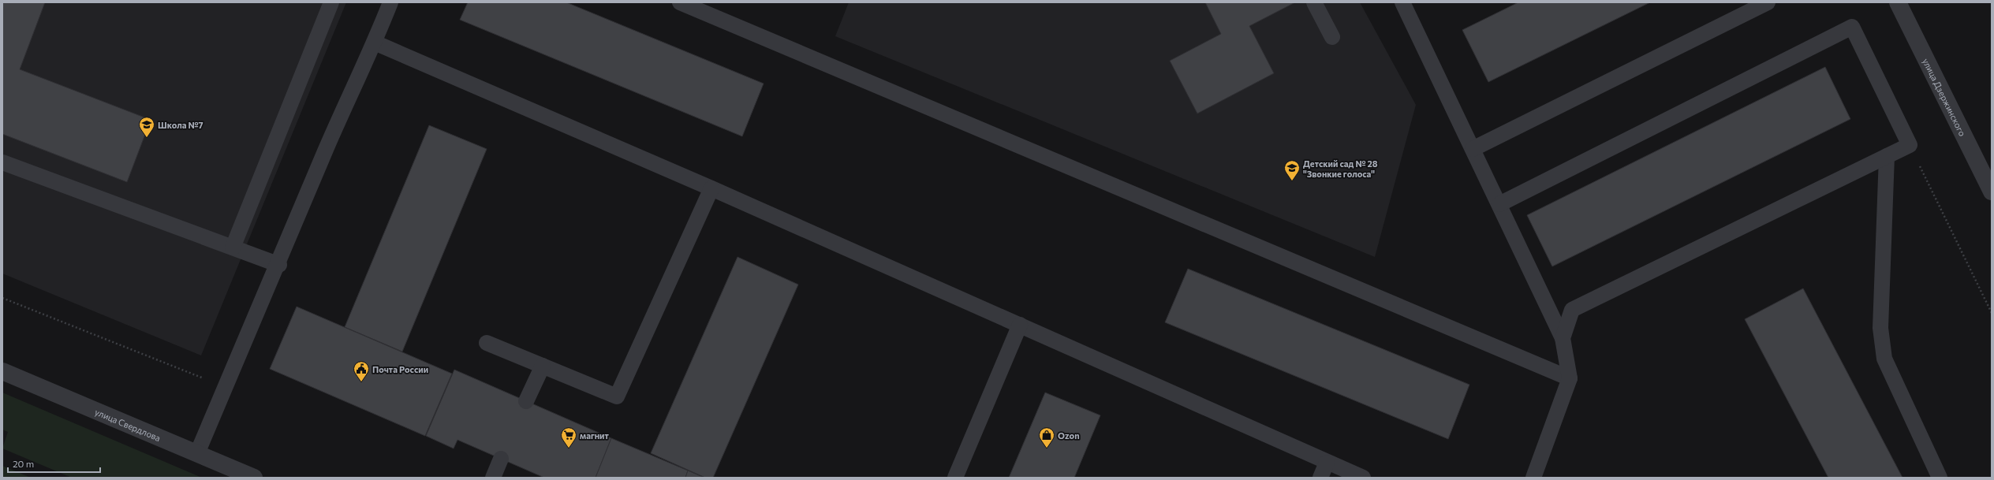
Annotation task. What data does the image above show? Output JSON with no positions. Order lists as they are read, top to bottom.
{
  "streets": {
    "street": ["улица Дзержинского", "улица Свердлова"]
  },
  "places": {
    "school or university": ["Школа №7", "Детский сад № 28 \"Звонкие голоса\""],
    "public building": ["Почта России"],
    "supermarket": ["магнит"],
    "shop": ["Ozon"]
  },
  "scale_bar": "20 m"
}
